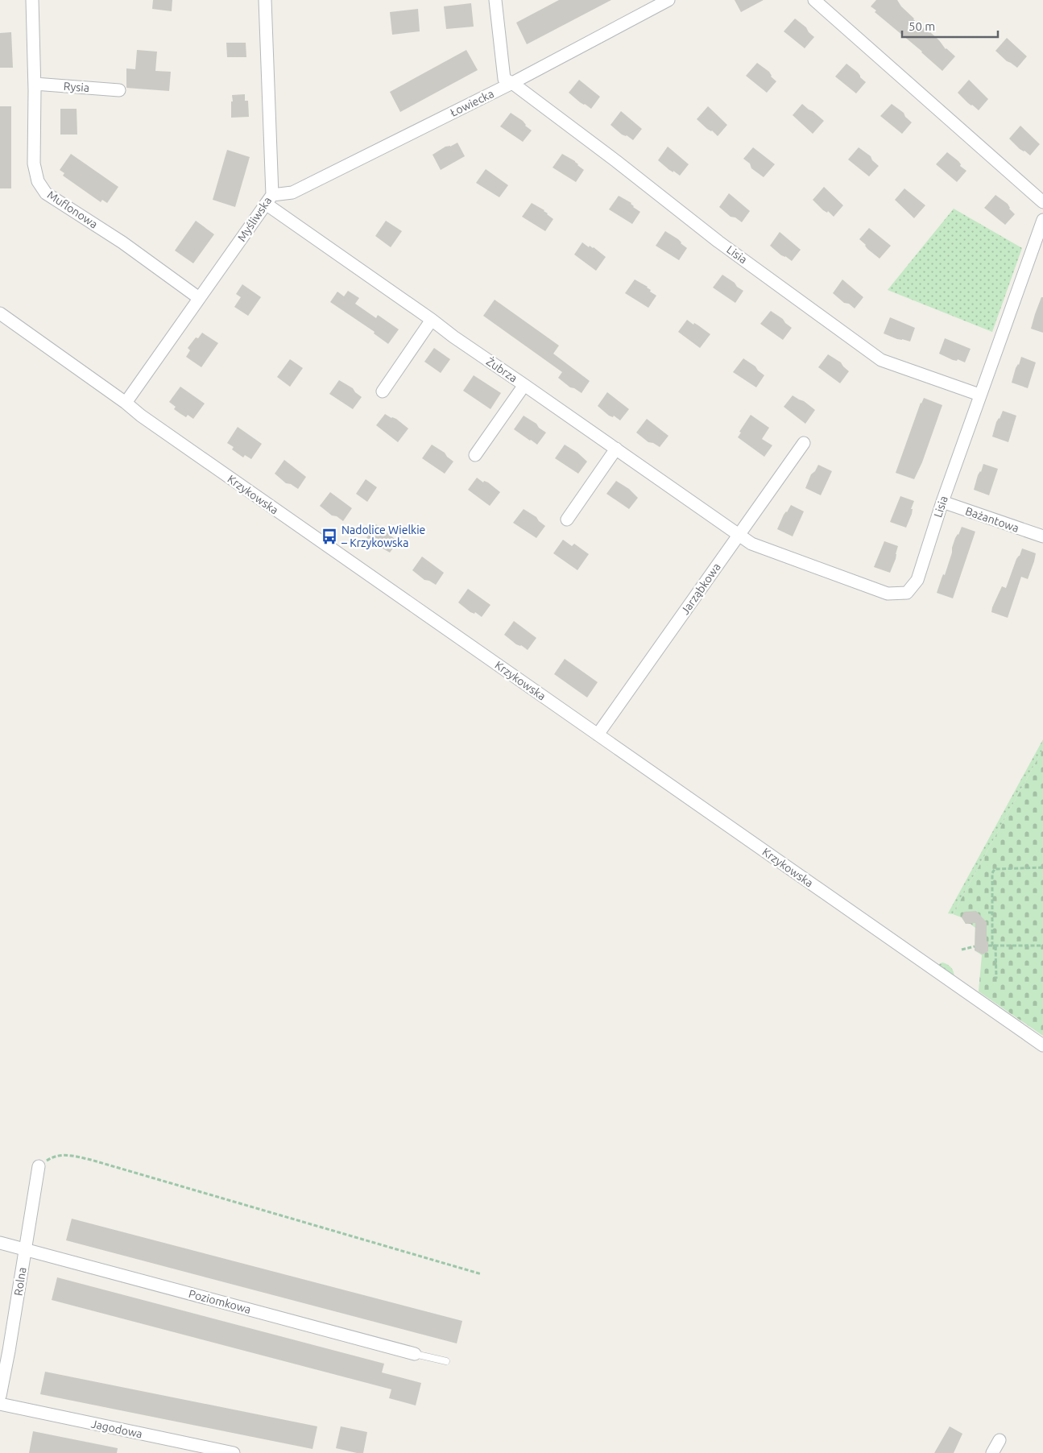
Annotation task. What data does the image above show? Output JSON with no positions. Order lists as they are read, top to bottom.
{
  "streets": {
    "street": [
      "Rysia",
      "Łowiecka",
      "Muflonowa",
      "Myśliwska",
      "Lisia",
      "Żubrza",
      "Krzykowska",
      "Bażantowa",
      "Jarząbkowa",
      "Rolna",
      "Poziomkowa",
      "Jagodowa"
    ]
  },
  "crossings": [
    ["Rysia", "Muflonowa"],
    ["Łowiecka", "Myśliwska"],
    ["Łowiecka", "Lisia"],
    ["Łowiecka", "Żubrza"],
    ["Muflonowa", "Myśliwska"],
    ["Myśliwska", "Żubrza"],
    ["Myśliwska", "Krzykowska"],
    ["Lisia", "Żubrza"],
    ["Lisia", "Bażantowa"],
    ["Żubrza", "Jarząbkowa"],
    ["Krzykowska", "Jarząbkowa"],
    ["Rolna", "Poziomkowa"]
  ],
  "places": {
    "bus stop": ["Nadolice Wielkie – Krzykowska"]
  },
  "scale_bar": "50 m"
}
